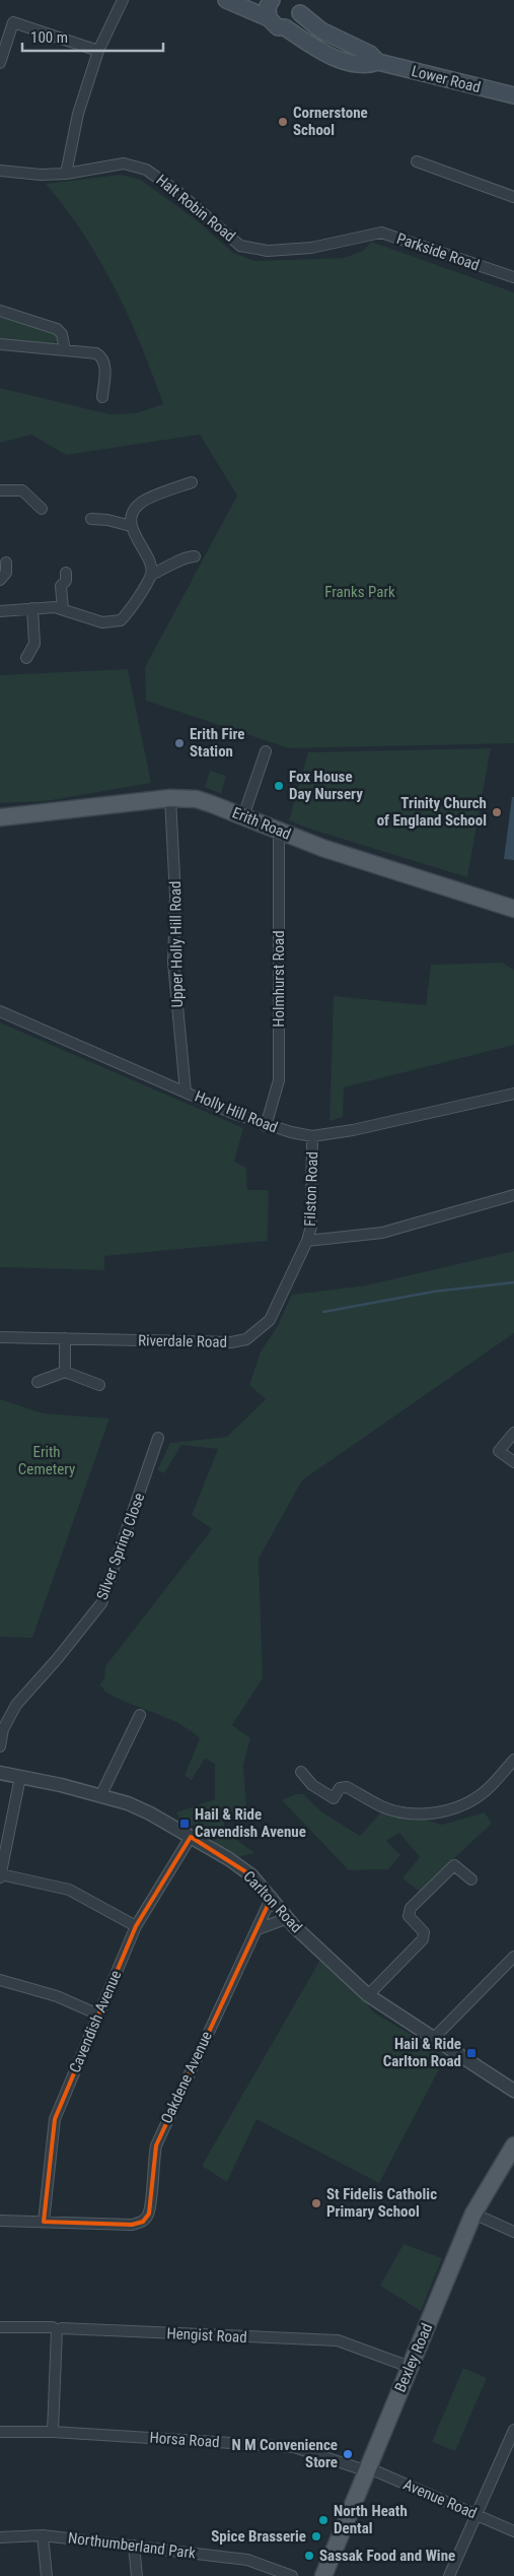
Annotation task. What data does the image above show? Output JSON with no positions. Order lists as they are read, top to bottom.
{
  "streets": {
    "main road": ["Lower Road", "Erith Road", "Bexley Road"],
    "street": [
      "Halt Robin Road",
      "Parkside Road",
      "Upper Holly Hill Road",
      "Holmhurst Road",
      "Holly Hill Road",
      "Filston Road",
      "Riverdale Road",
      "Silver Spring Close",
      "Carlton Road",
      "Cavendish Avenue",
      "Oakdene Avenue",
      "Hengist Road",
      "Horsa Road",
      "Avenue Road",
      "Northumberland Park"
    ]
  },
  "crossings": [
    ["Halt Robin Road", "Parkside Road"],
    ["Erith Road", "Upper Holly Hill Road"],
    ["Erith Road", "Holmhurst Road"],
    ["Upper Holly Hill Road", "Holly Hill Road"],
    ["Holmhurst Road", "Holly Hill Road"],
    ["Holly Hill Road", "Filston Road"],
    ["Filston Road", "Riverdale Road"],
    ["Carlton Road", "Cavendish Avenue"],
    ["Carlton Road", "Oakdene Avenue"],
    ["Cavendish Avenue", "Oakdene Avenue"],
    ["Hengist Road", "Bexley Road"],
    ["Bexley Road", "Horsa Road"],
    ["Bexley Road", "Avenue Road"],
    ["Horsa Road", "Avenue Road"]
  ],
  "parks": ["Franks Park", "Erith Cemetery"],
  "places": {
    "other": [
      "Cornerstone School",
      "Erith Fire Station",
      "Fox House Day Nursery",
      "Trinity Church of England School",
      "St Fidelis Catholic Primary School",
      "N M Convenience Store",
      "North Heath Dental",
      "Spice Brasserie",
      "Sassak Food and Wine"
    ],
    "transit": ["Hail & Ride Cavendish Avenue", "Hail & Ride Carlton Road"]
  },
  "scale_bar": "100 m"
}
